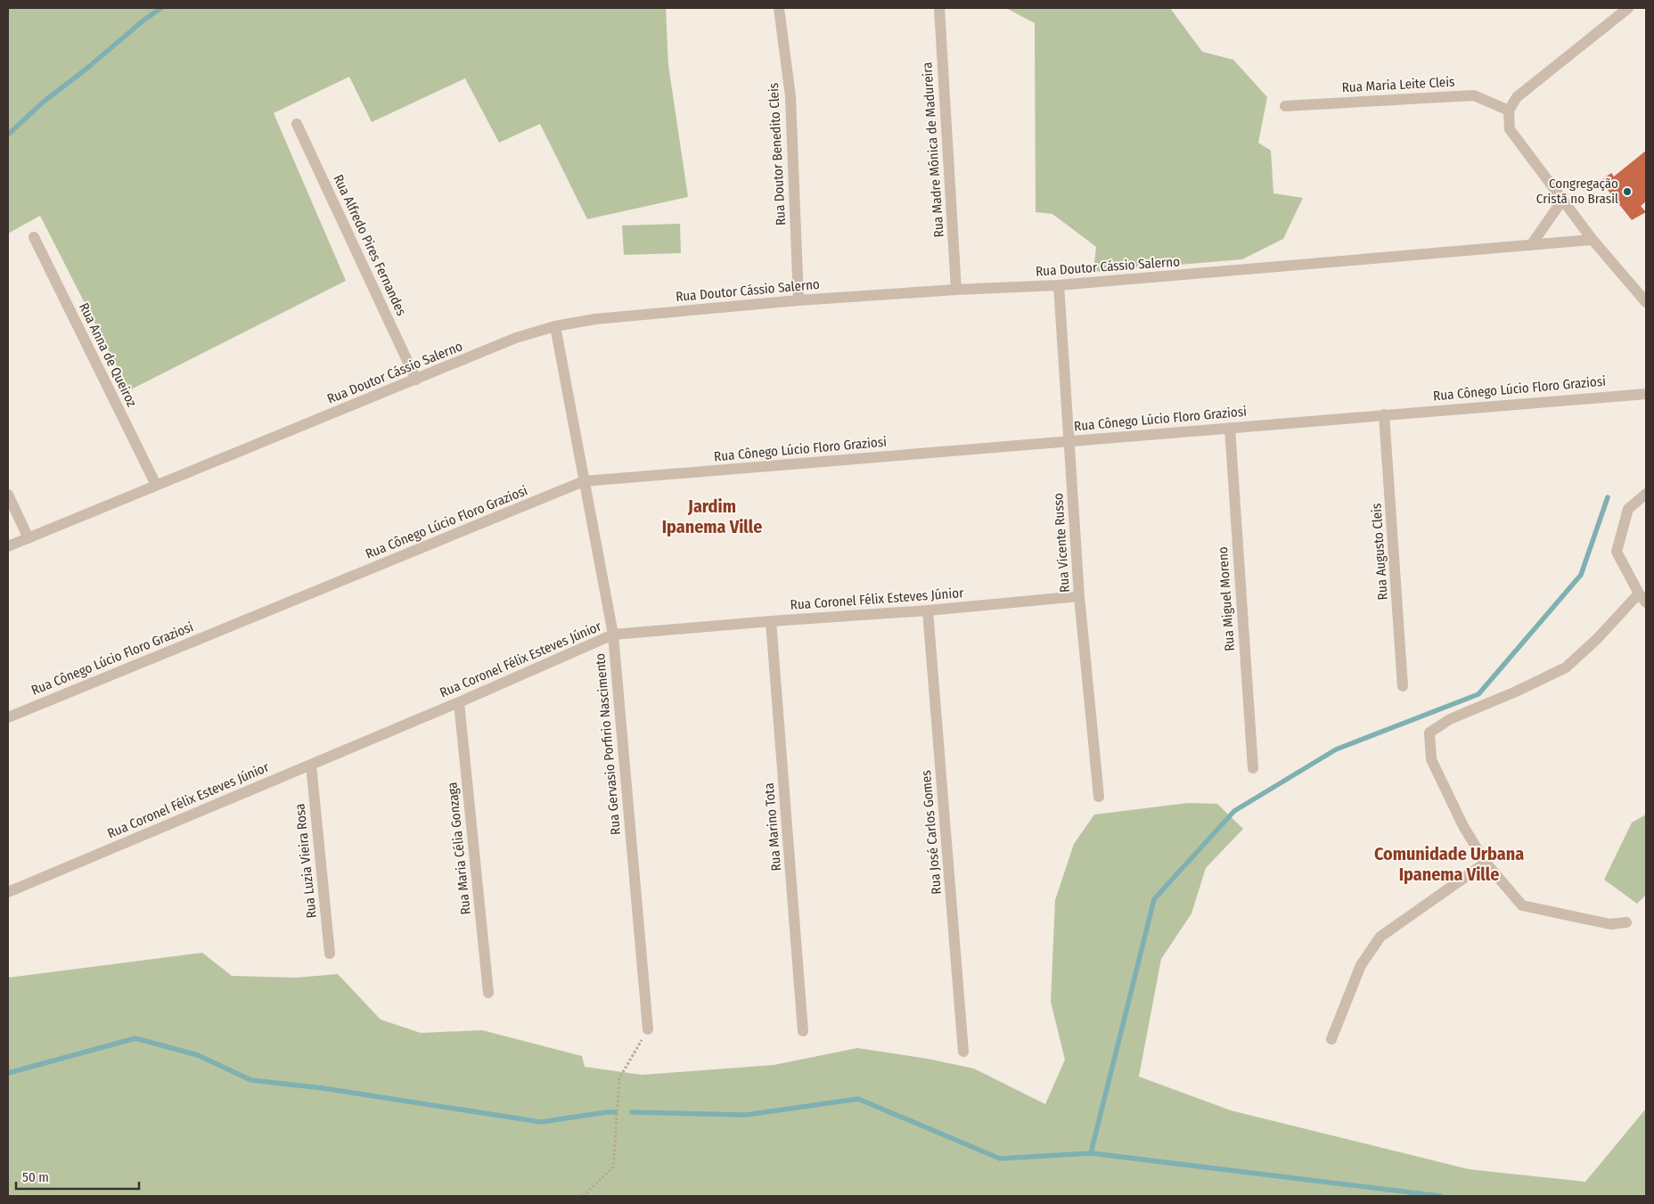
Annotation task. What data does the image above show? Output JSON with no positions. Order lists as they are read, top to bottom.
{
  "streets": {
    "street": [
      "Rua Maria Leite Cleis",
      "Rua Madre Mônica de Madureira",
      "Rua Doutor Benedito Cleis",
      "Rua Alfredo Pires Fernandes",
      "Rua Doutor Cássio Salerno",
      "Rua Anna de Queiroz",
      "Rua Cônego Lúcio Floro Graziosi",
      "Rua Vicente Russo",
      "Rua Augusto Cleis",
      "Rua Coronel Félix Esteves Júnior",
      "Rua Miguel Moreno",
      "Rua Gervasio Porfirio Nascimento",
      "Rua Marino Tota",
      "Rua José Carlos Gomes",
      "Rua Maria Célia Gonzaga",
      "Rua Luzia Vieira Rosa"
    ]
  },
  "crossings": [
    ["Rua Madre Mônica de Madureira", "Rua Doutor Cássio Salerno"],
    ["Rua Doutor Benedito Cleis", "Rua Doutor Cássio Salerno"],
    ["Rua Alfredo Pires Fernandes", "Rua Doutor Cássio Salerno"],
    ["Rua Doutor Cássio Salerno", "Rua Anna de Queiroz"],
    ["Rua Doutor Cássio Salerno", "Rua Vicente Russo"],
    ["Rua Doutor Cássio Salerno", "Rua Gervasio Porfirio Nascimento"],
    ["Rua Cônego Lúcio Floro Graziosi", "Rua Vicente Russo"],
    ["Rua Cônego Lúcio Floro Graziosi", "Rua Augusto Cleis"],
    ["Rua Cônego Lúcio Floro Graziosi", "Rua Miguel Moreno"],
    ["Rua Cônego Lúcio Floro Graziosi", "Rua Gervasio Porfirio Nascimento"],
    ["Rua Vicente Russo", "Rua Coronel Félix Esteves Júnior"],
    ["Rua Coronel Félix Esteves Júnior", "Rua Gervasio Porfirio Nascimento"],
    ["Rua Coronel Félix Esteves Júnior", "Rua Marino Tota"],
    ["Rua Coronel Félix Esteves Júnior", "Rua José Carlos Gomes"],
    ["Rua Coronel Félix Esteves Júnior", "Rua Maria Célia Gonzaga"],
    ["Rua Coronel Félix Esteves Júnior", "Rua Luzia Vieira Rosa"]
  ],
  "districts": ["Jardim Ipanema Ville", "Comunidade Urbana Ipanema Ville"],
  "places": ["Congregação Cristã no Brasil"],
  "scale_bar": "50 m"
}
